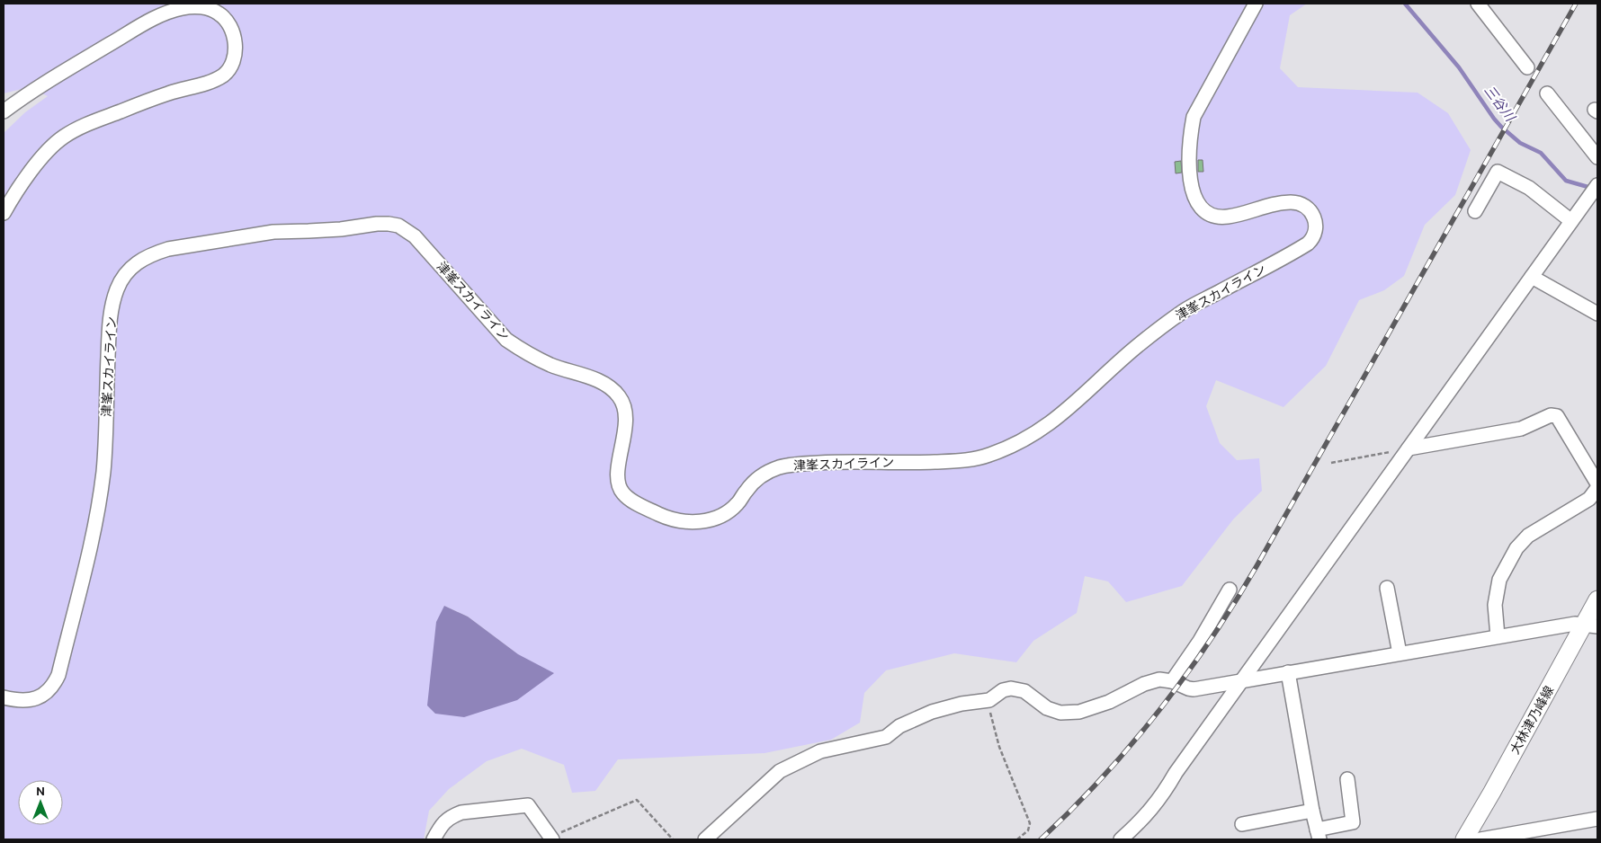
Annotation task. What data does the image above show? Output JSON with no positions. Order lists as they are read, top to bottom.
{
  "streets": {
    "main road": ["大林津乃峰線"],
    "street": ["津峯スカイライン"]
  },
  "water": ["三谷川"],
  "north": "top"
}
